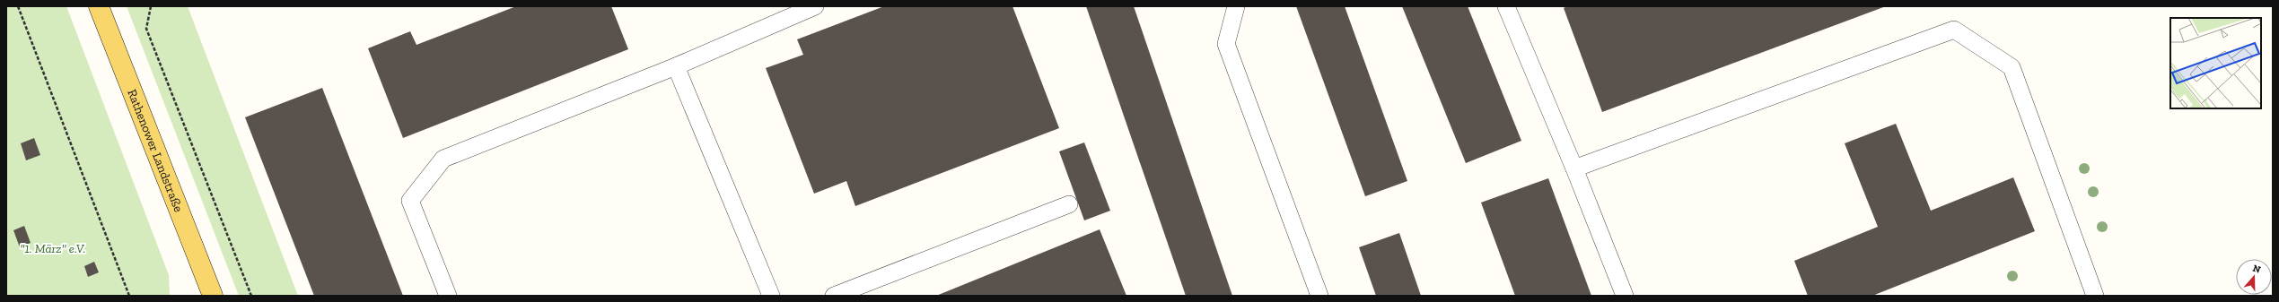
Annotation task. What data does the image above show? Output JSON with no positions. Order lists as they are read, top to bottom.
{
  "streets": {
    "main road": ["Rathenower Landstraße"]
  },
  "parks": ["\"1. März\" e.V."],
  "north": "top"
}
